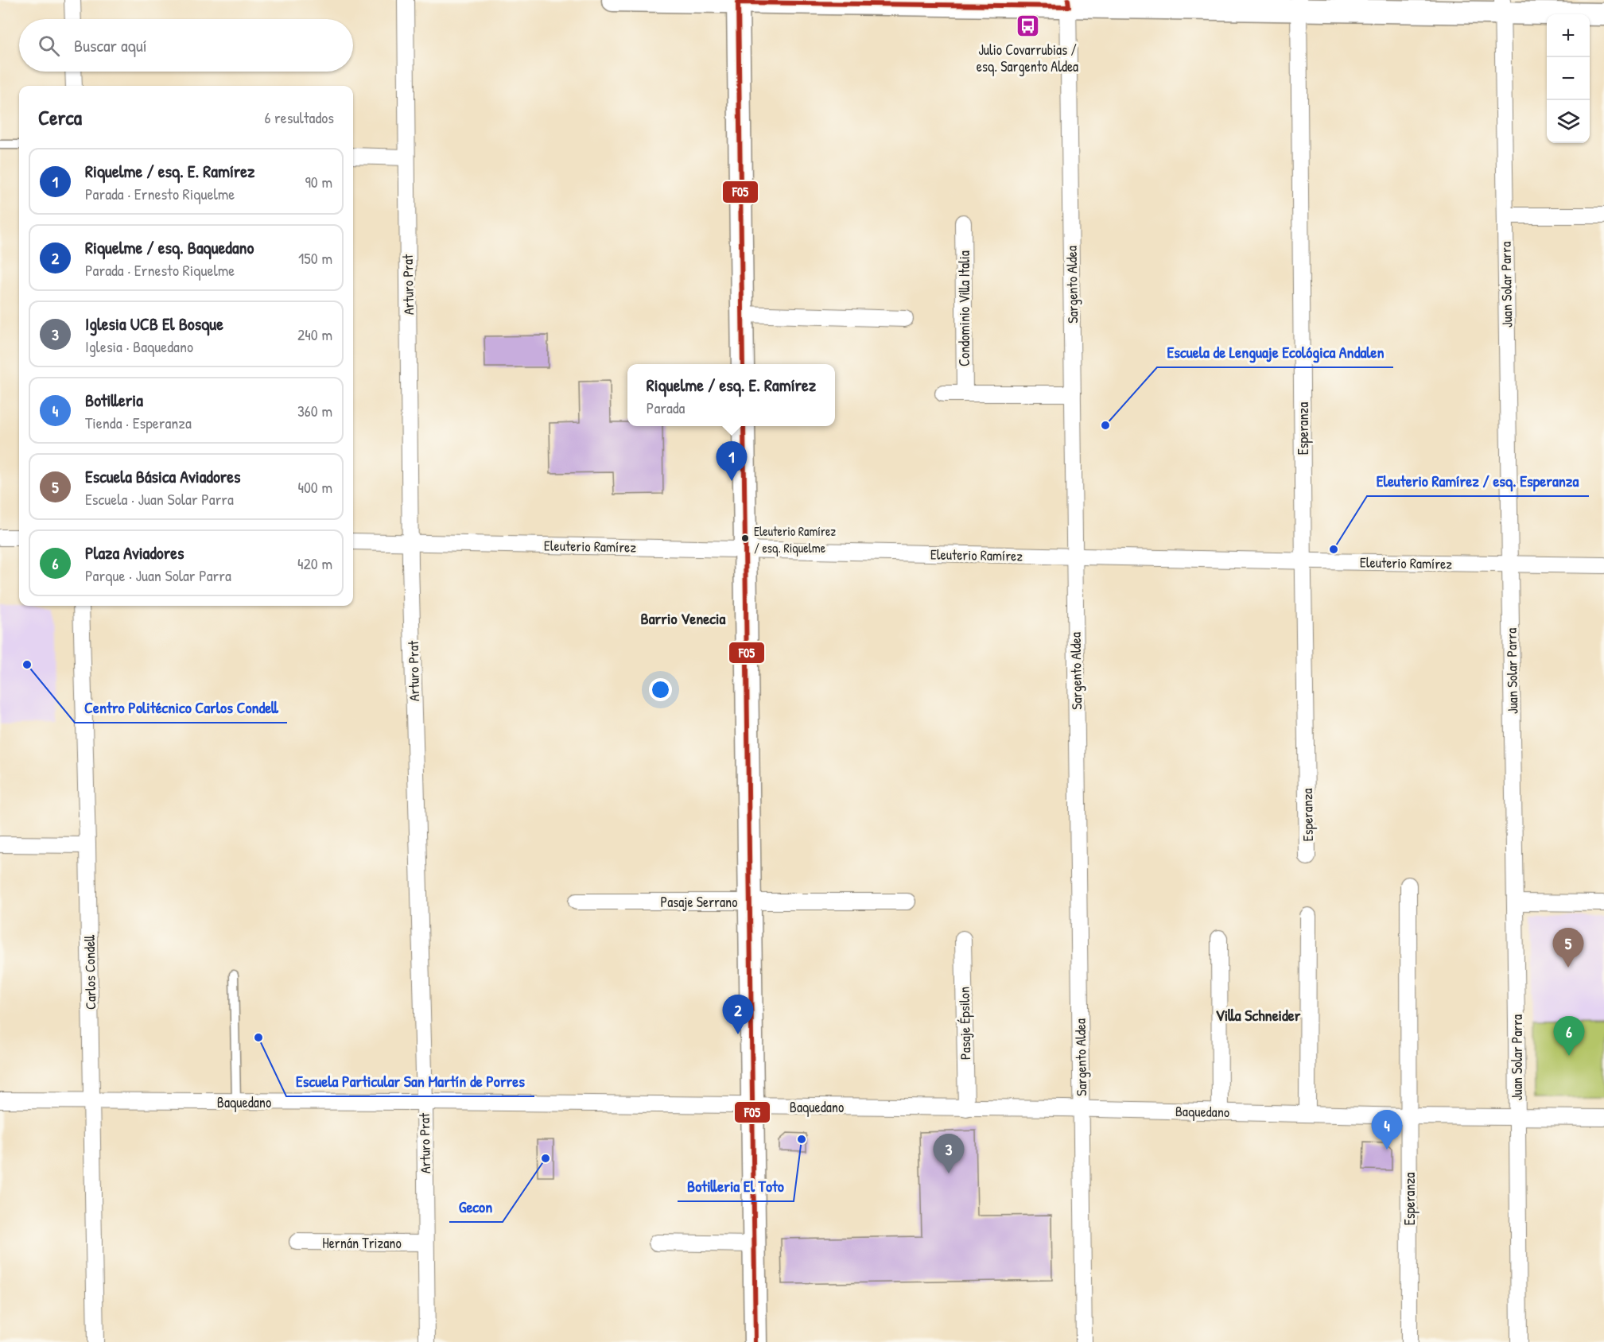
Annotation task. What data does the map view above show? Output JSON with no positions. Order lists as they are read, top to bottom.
{
  "streets": {
    "street": [
      "Arturo Prat",
      "Sargento Aldea",
      "Juan Solar Parra",
      "Condominio Villa Italia",
      "Esperanza",
      "Eleuterio Ramírez",
      "Pasaje Serrano",
      "Carlos Condell",
      "Pasaje Épsilon",
      "Baquedano",
      "Hernán Trizano"
    ]
  },
  "crossings": [
    ["Arturo Prat", "Eleuterio Ramírez"],
    ["Arturo Prat", "Baquedano"],
    ["Arturo Prat", "Hernán Trizano"],
    ["Sargento Aldea", "Eleuterio Ramírez"],
    ["Sargento Aldea", "Baquedano"],
    ["Juan Solar Parra", "Eleuterio Ramírez"],
    ["Juan Solar Parra", "Baquedano"],
    ["Esperanza", "Eleuterio Ramírez"],
    ["Esperanza", "Baquedano"],
    ["Carlos Condell", "Baquedano"],
    ["Pasaje Épsilon", "Baquedano"]
  ],
  "districts": ["Barrio Venecia", "Villa Schneider"],
  "places": {
    "bus stop": ["Julio Covarrubias / esq. Sargento Aldea"],
    "other": [
      "Escuela de Lenguaje Ecológica Andalen",
      "Eleuterio Ramírez / esq. Riquelme",
      "Eleuterio Ramírez / esq. Esperanza",
      "Centro Politécnico Carlos Condell",
      "Escuela Particular San Martín de Porres",
      "Botilleria El Toto",
      "Gecon"
    ]
  },
  "lines": ["transit line F05"],
  "page": {
    "map_buttons": ["+", "−"],
    "search": "Buscar aquí",
    "heading": ["Cerca", "6 resultados"],
    "list": [
      {
        "mark": "1",
        "name": "Riquelme / esq. E. Ramírez",
        "note": "Parada · Ernesto Riquelme",
        "value": "90 m"
      },
      {
        "mark": "2",
        "name": "Riquelme / esq. Baquedano",
        "note": "Parada · Ernesto Riquelme",
        "value": "150 m"
      },
      {
        "mark": "3",
        "name": "Iglesia UCB El Bosque",
        "note": "Iglesia · Baquedano",
        "value": "240 m"
      },
      {
        "mark": "4",
        "name": "Botilleria",
        "note": "Tienda · Esperanza",
        "value": "360 m"
      },
      {
        "mark": "5",
        "name": "Escuela Básica Aviadores",
        "note": "Escuela · Juan Solar Parra",
        "value": "400 m"
      },
      {
        "mark": "6",
        "name": "Plaza Aviadores",
        "note": "Parque · Juan Solar Parra",
        "value": "420 m"
      }
    ],
    "popup": ["Riquelme / esq. E. Ramírez", "Parada"],
    "pins": [
      "1",
      "5",
      "2",
      "6",
      "4",
      "3"
    ]
  }
}
